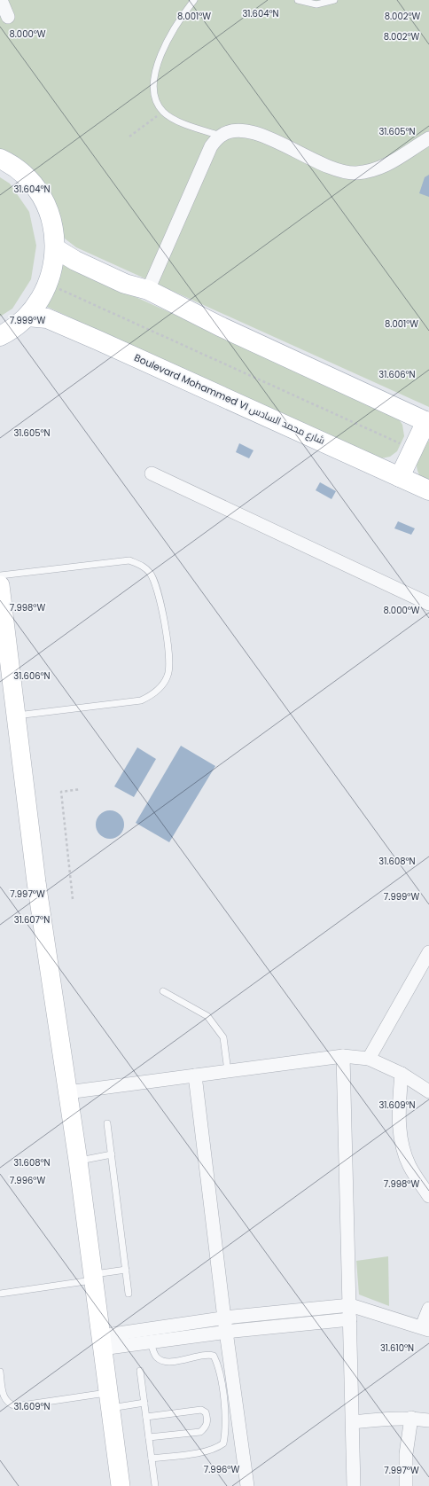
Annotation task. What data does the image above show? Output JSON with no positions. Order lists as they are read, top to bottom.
{
  "streets": {
    "main road": ["Boulevard Mohammed VI شارع محمد السادس"]
  },
  "coordinates": [
    "31.604°N",
    "8.001°W",
    "8.002°W",
    "8.000°W",
    "31.605°N",
    "7.999°W",
    "31.606°N",
    "7.998°W",
    "31.608°N",
    "7.997°W",
    "31.607°N",
    "31.609°N",
    "7.996°W",
    "31.610°N"
  ]
}
